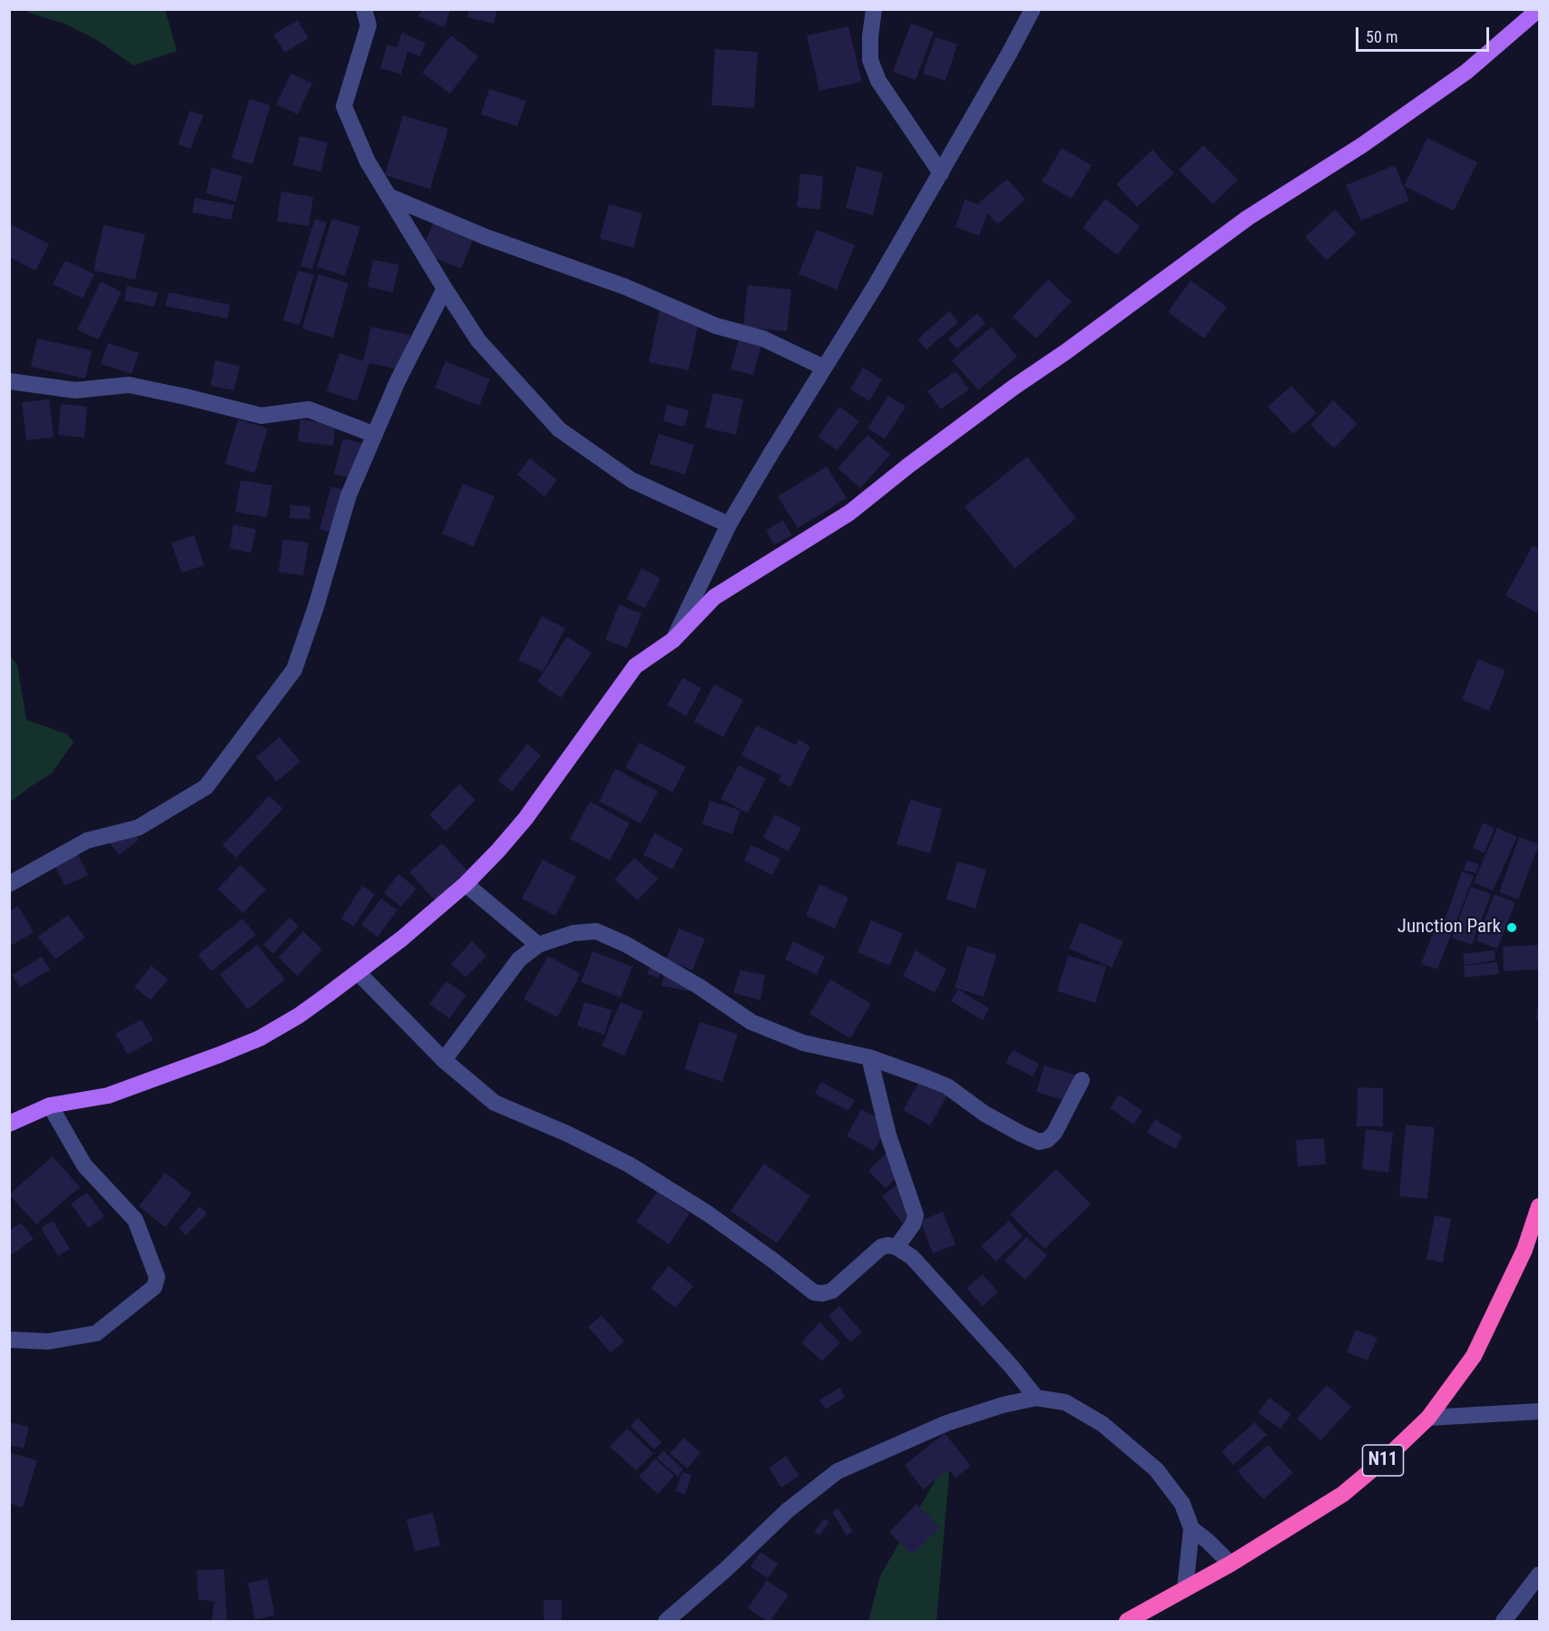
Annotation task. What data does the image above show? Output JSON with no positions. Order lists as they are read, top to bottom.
{
  "streets": {
    "highway": ["N11"]
  },
  "places": ["Junction Park"],
  "scale_bar": "50 m"
}
